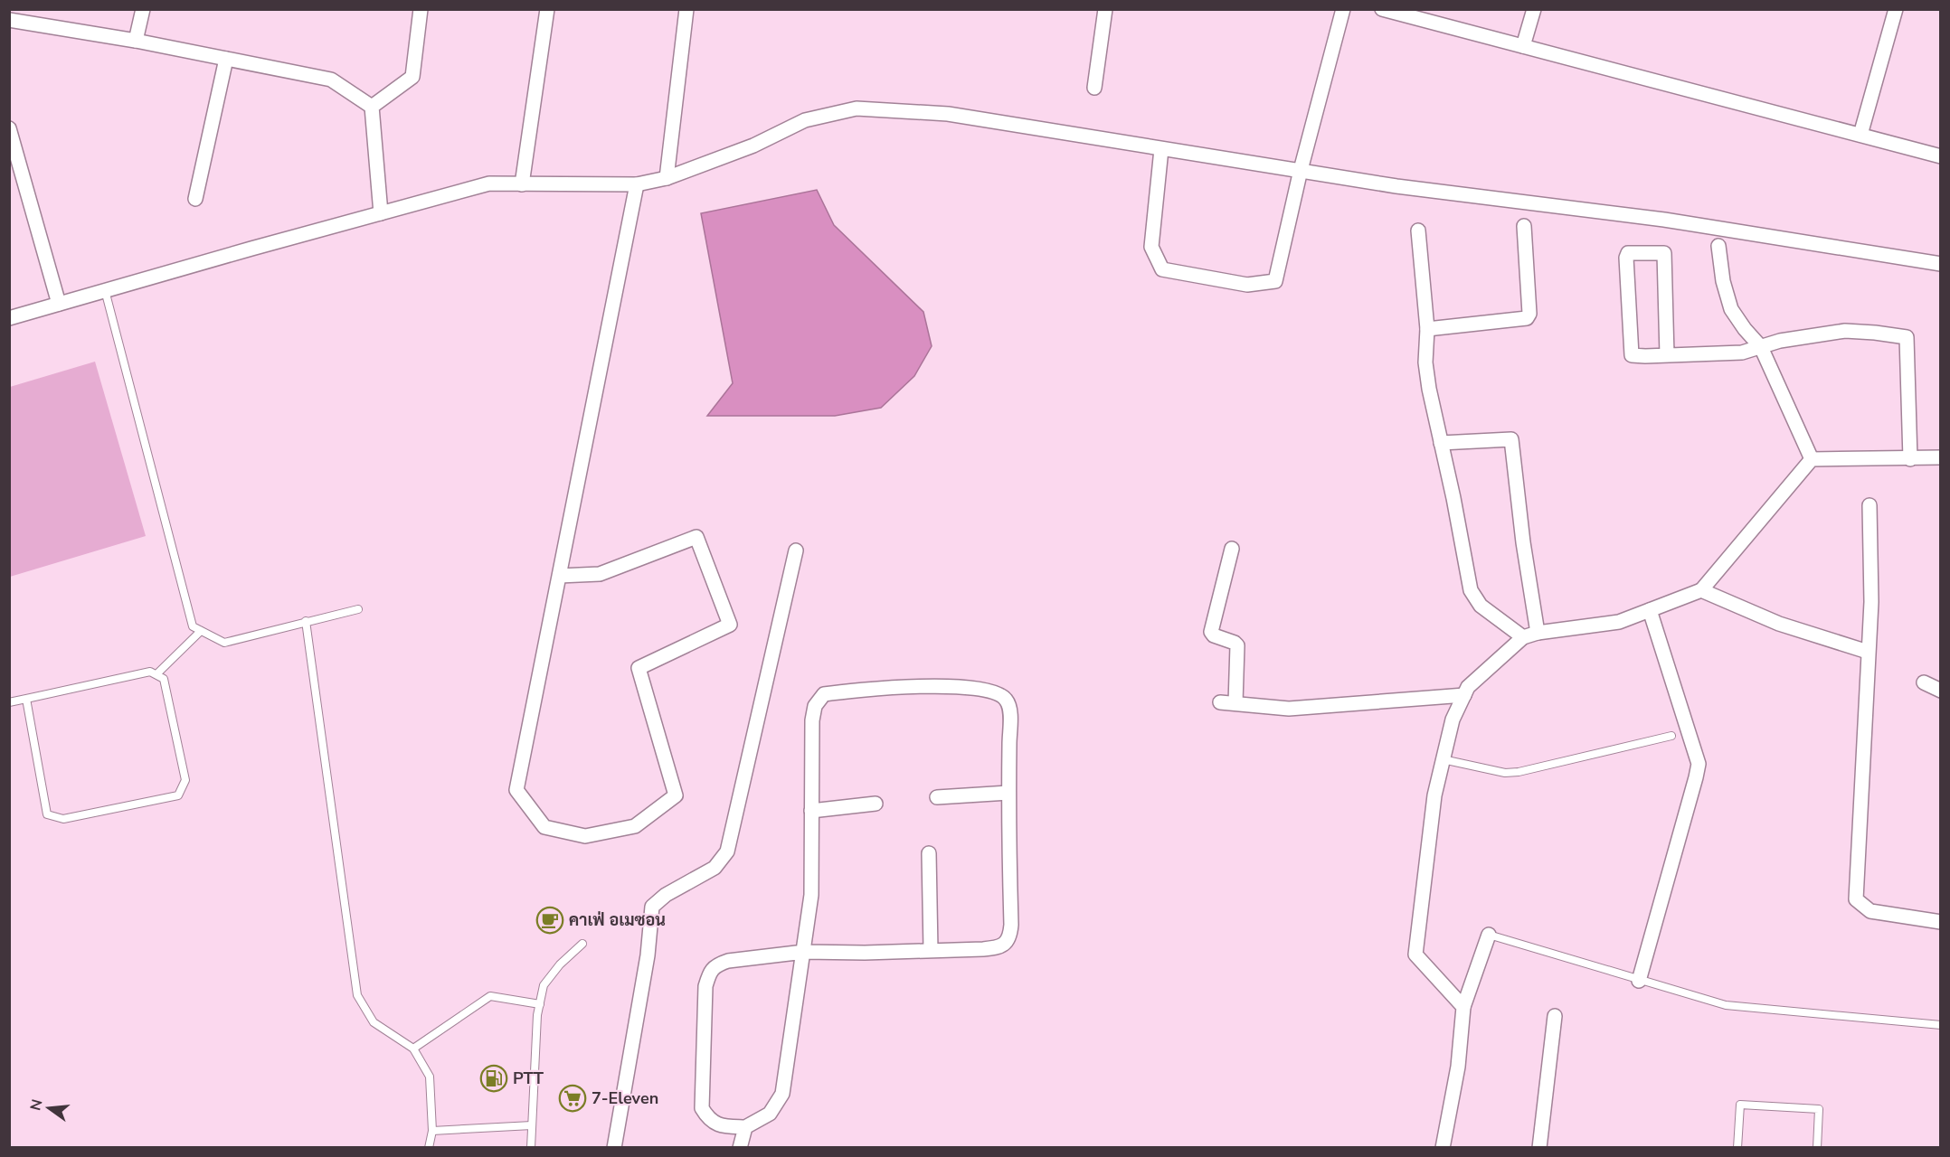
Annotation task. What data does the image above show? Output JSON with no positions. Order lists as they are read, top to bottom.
{
  "places": {
    "cafe": ["คาเฟ่ อเมซอน"],
    "fuel station": ["PTT"],
    "supermarket": ["7-Eleven"]
  },
  "north": "left"
}
